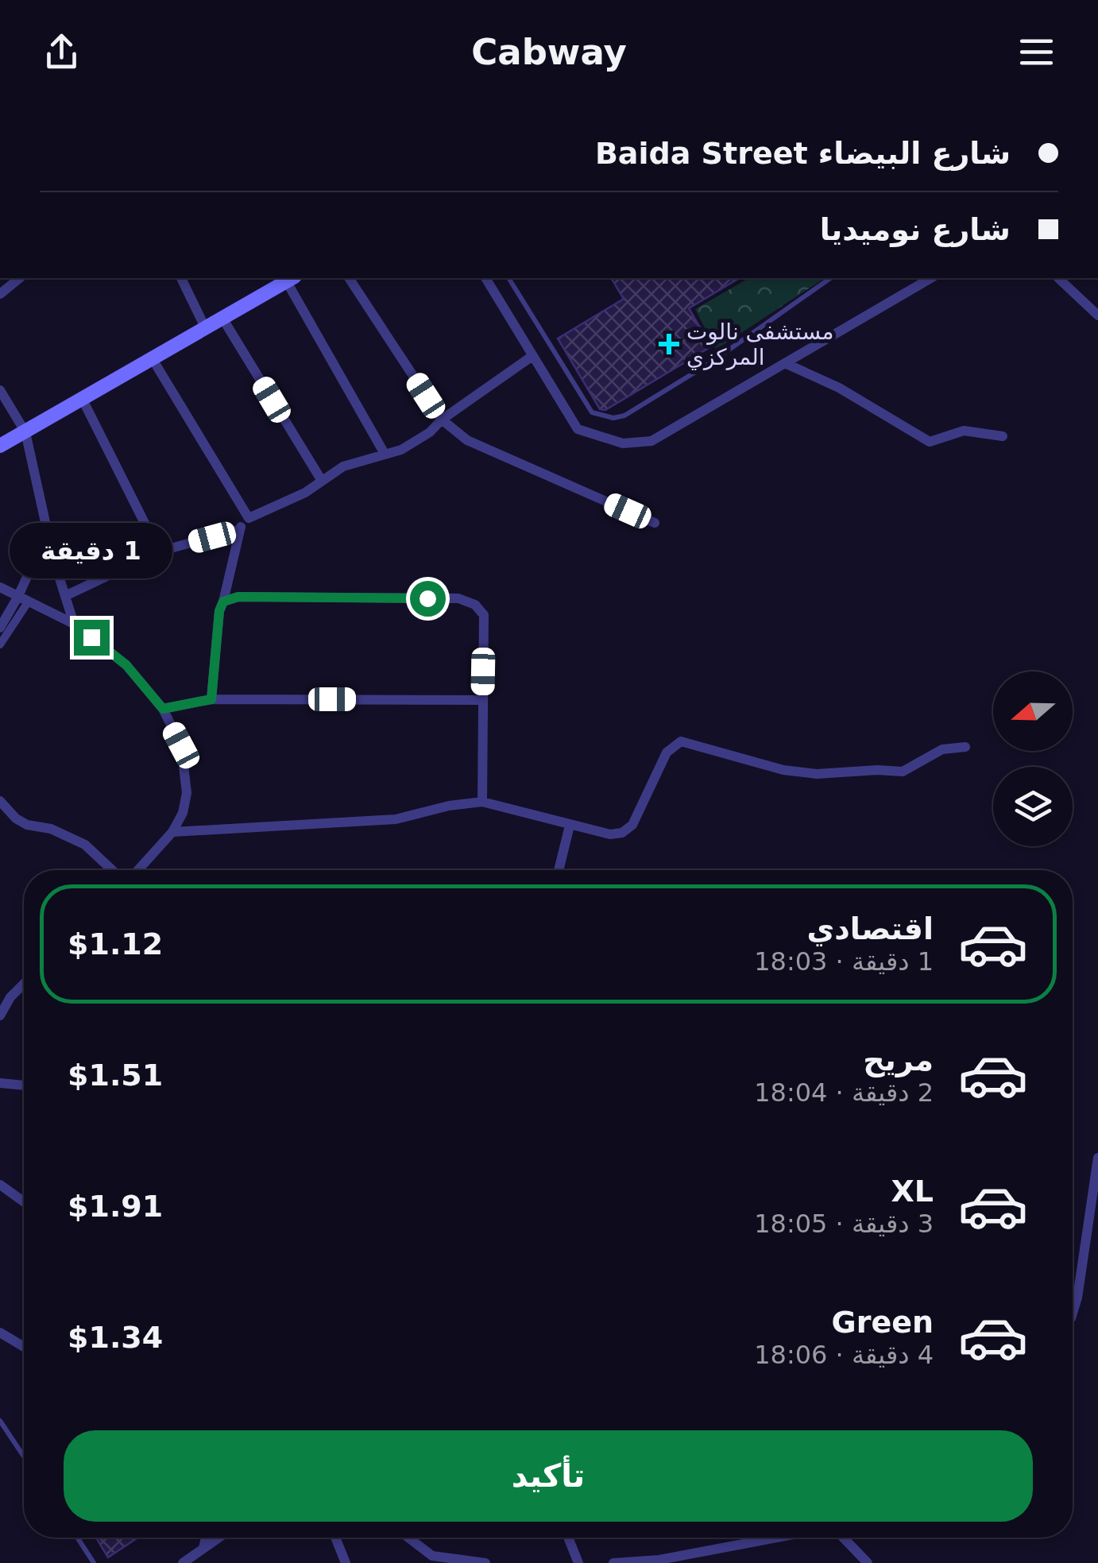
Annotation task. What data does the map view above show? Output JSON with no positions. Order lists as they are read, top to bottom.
{
  "places": {
    "health": ["مستشفى نالوت المركزي"]
  },
  "north": "left",
  "page": {
    "header": "Cabway",
    "banner": ["شارع البيضاء Baida Street", "شارع نوميديا"],
    "bubble": "1 دقيقة",
    "list": [
      {
        "name": "اقتصادي",
        "note": "1 دقيقة · 18:03",
        "value": "$1.12"
      },
      {
        "name": "مريح",
        "note": "2 دقيقة · 18:04",
        "value": "$1.51"
      },
      {
        "name": "XL",
        "note": "3 دقيقة · 18:05",
        "value": "$1.91"
      },
      {
        "name": "Green",
        "note": "4 دقيقة · 18:06",
        "value": "$1.34"
      }
    ],
    "buttons": "تأكيد"
  }
}
